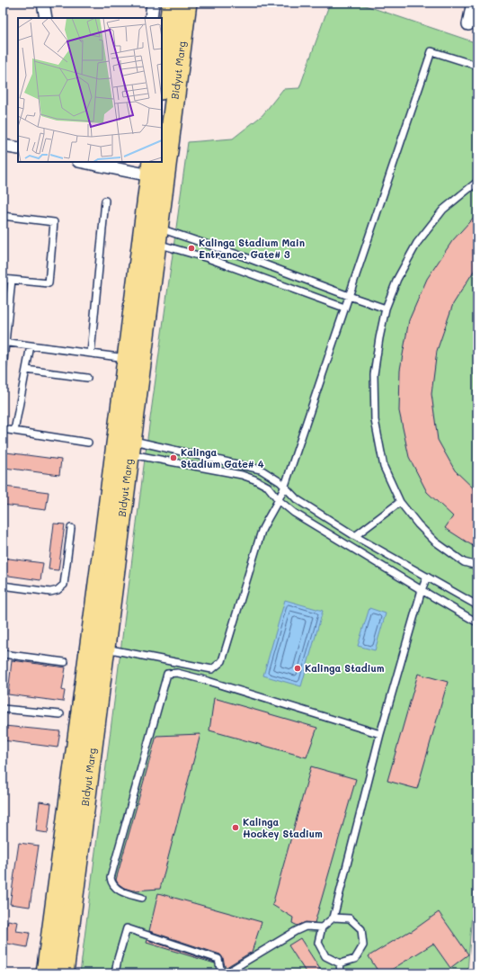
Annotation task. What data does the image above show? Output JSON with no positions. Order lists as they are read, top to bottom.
{
  "streets": {
    "main road": ["Bidyut Marg"]
  },
  "places": [
    "Kalinga Stadium Main Entrance, Gate# 3",
    "Kalinga Stadium Gate# 4",
    "Kalinga Stadium",
    "Kalinga Hockey Stadium"
  ]
}
